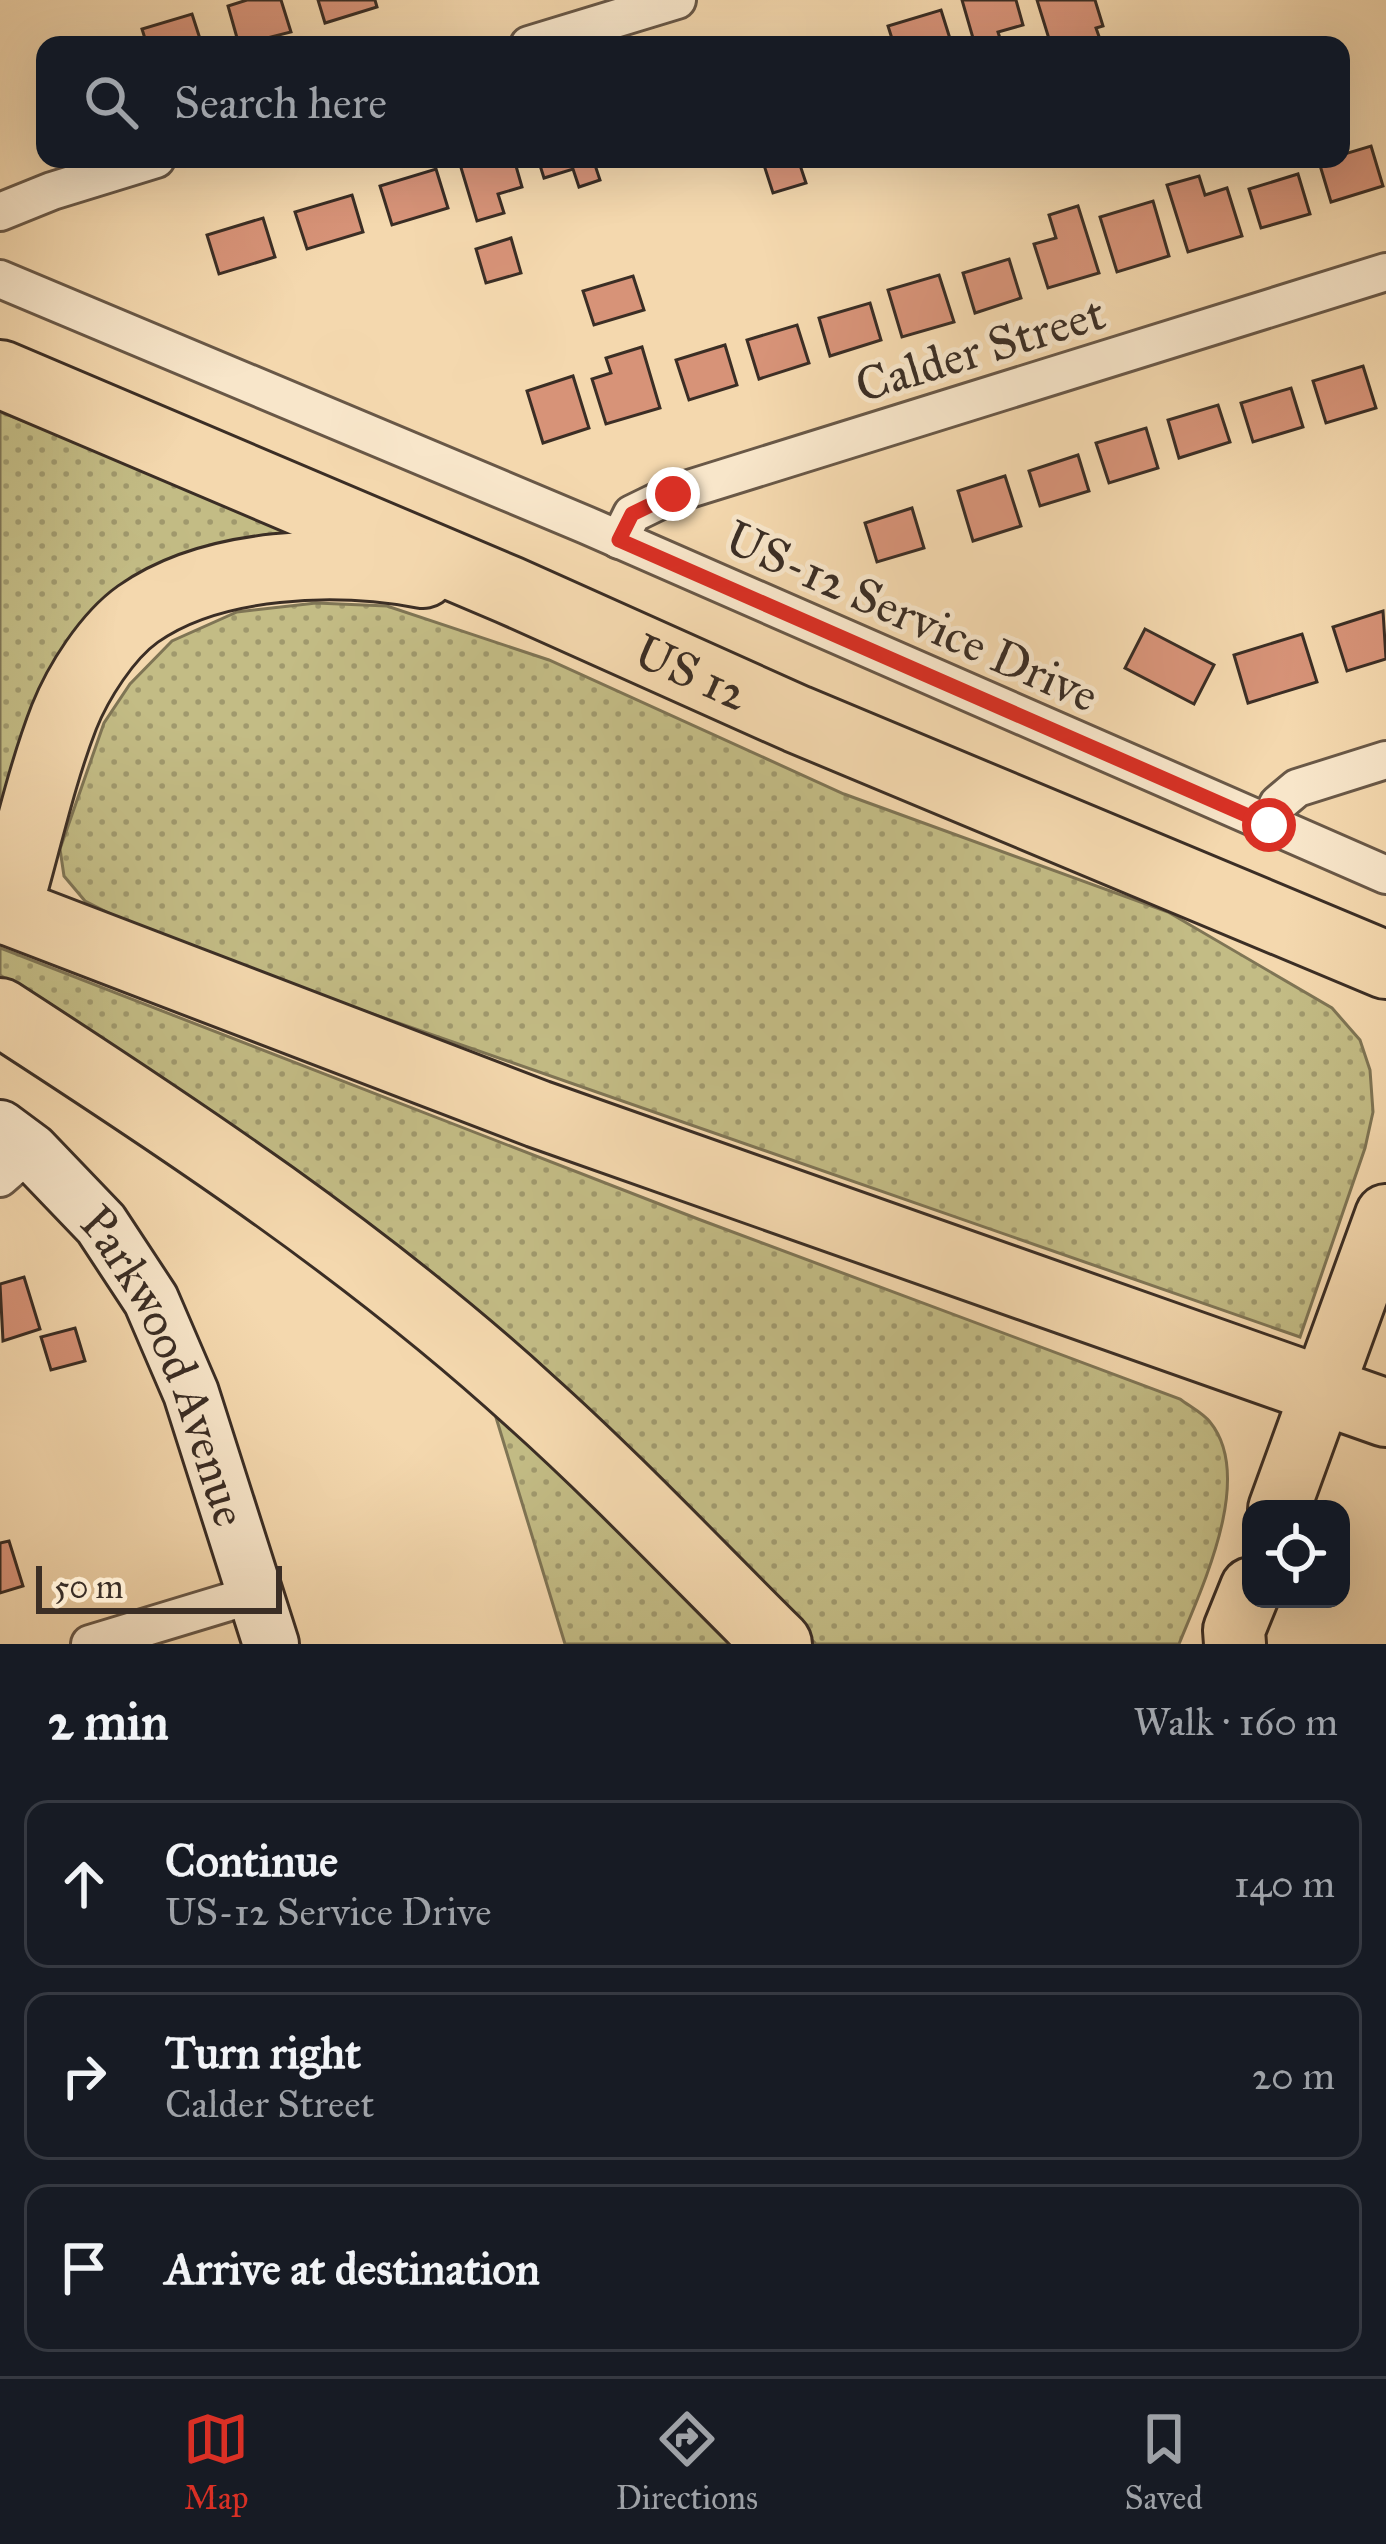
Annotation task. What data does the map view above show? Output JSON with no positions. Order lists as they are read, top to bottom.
{
  "streets": {
    "highway": ["US 12"],
    "street": ["Calder Street", "US-12 Service Drive", "Parkwood Avenue"]
  },
  "crossings": [
    ["Calder Street", "US-12 Service Drive"]
  ],
  "scale_bar": "50 m",
  "page": {
    "search": "Search here",
    "scale": "50 m",
    "heading": ["2 min", "Walk · 160 m"],
    "list": [
      ["Continue", "US-12 Service Drive", "140 m"],
      ["Turn right", "Calder Street", "20 m"],
      "Arrive at destination"
    ],
    "nav": ["Map", "Directions", "Saved"]
  }
}
